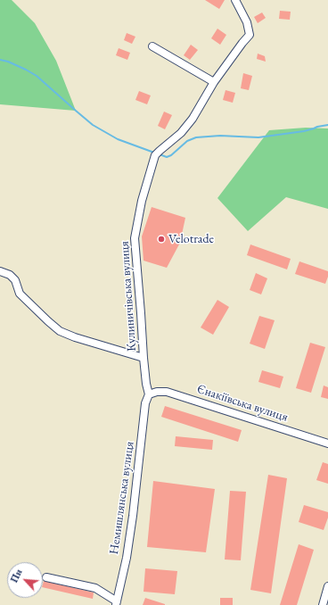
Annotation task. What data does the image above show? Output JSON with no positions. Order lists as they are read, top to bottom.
{
  "streets": {
    "street": ["Кулиничівська вулиця", "Єнакіївська вулиця", "Немишлянська вулиця"]
  },
  "crossings": [
    ["Кулиничівська вулиця", "Єнакіївська вулиця"],
    ["Кулиничівська вулиця", "Немишлянська вулиця"],
    ["Єнакіївська вулиця", "Немишлянська вулиця"]
  ],
  "places": ["Velotrade"],
  "north": "top left"
}
